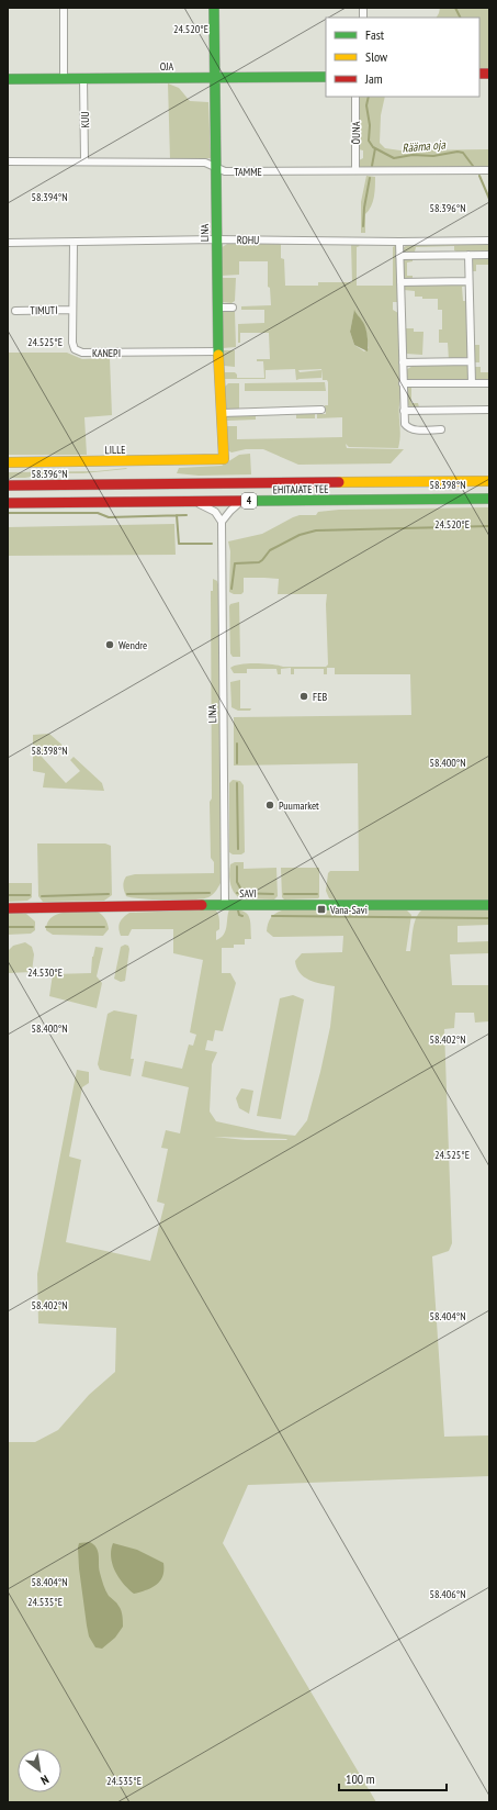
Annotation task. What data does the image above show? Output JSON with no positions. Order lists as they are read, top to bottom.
{
  "streets": {
    "main road": [
      "OJA",
      "LINA",
      "LILLE",
      "EHITAJATE TEE",
      "4",
      "SAVI"
    ],
    "street": [
      "KUU",
      "ÕUNA",
      "TAMME",
      "ROHU",
      "TIMUTI",
      "KANEPI"
    ]
  },
  "crossings": [
    ["OJA", "KUU"],
    ["OJA", "LINA"],
    ["KUU", "TAMME"],
    ["ÕUNA", "TAMME"],
    ["TAMME", "LINA"],
    ["LINA", "ROHU"],
    ["LINA", "KANEPI"],
    ["LINA", "LILLE"],
    ["LINA", "SAVI"],
    ["ROHU", "KANEPI"],
    ["TIMUTI", "KANEPI"]
  ],
  "water": ["Rääma oja"],
  "places": {
    "other": ["Wendre", "FEB", "Puumarket"],
    "transit": ["Vana-Savi"]
  },
  "legend": ["Fast", "Slow", "Jam"],
  "scale_bar": "100 m",
  "north": "bottom right",
  "coordinates": [
    "24.520°E",
    "58.394°N",
    "58.396°N",
    "24.525°E",
    "58.398°N",
    "58.400°N",
    "24.530°E",
    "58.402°N",
    "58.404°N",
    "58.406°N",
    "24.535°E"
  ]
}
